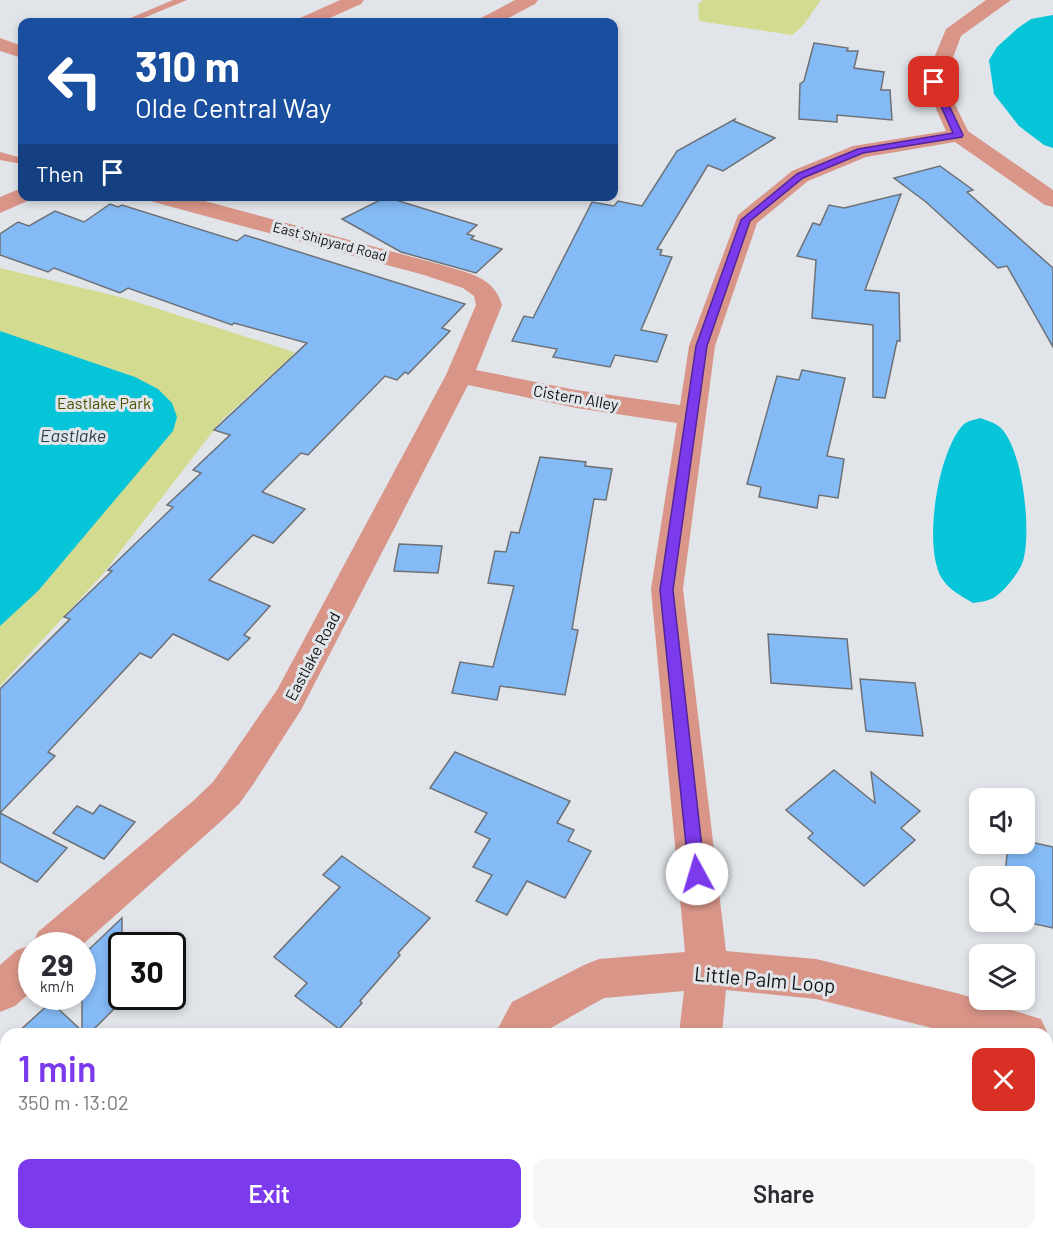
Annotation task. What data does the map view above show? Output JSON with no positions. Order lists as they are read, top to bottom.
{
  "streets": {
    "street": [
      "East Shipyard Road",
      "Cistern Alley",
      "Eastlake Road",
      "Little Palm Loop"
    ]
  },
  "crossings": [
    ["East Shipyard Road", "Eastlake Road"],
    ["Cistern Alley", "Eastlake Road"]
  ],
  "water": ["Eastlake"],
  "parks": ["Eastlake Park"],
  "page": {
    "turn": ["310 m", "Olde Central Way"],
    "then": "Then",
    "speed": "29 km/h",
    "limit": "30",
    "heading": ["1 min", "350 m · 13:02"],
    "buttons": ["Exit", "Share"]
  }
}
